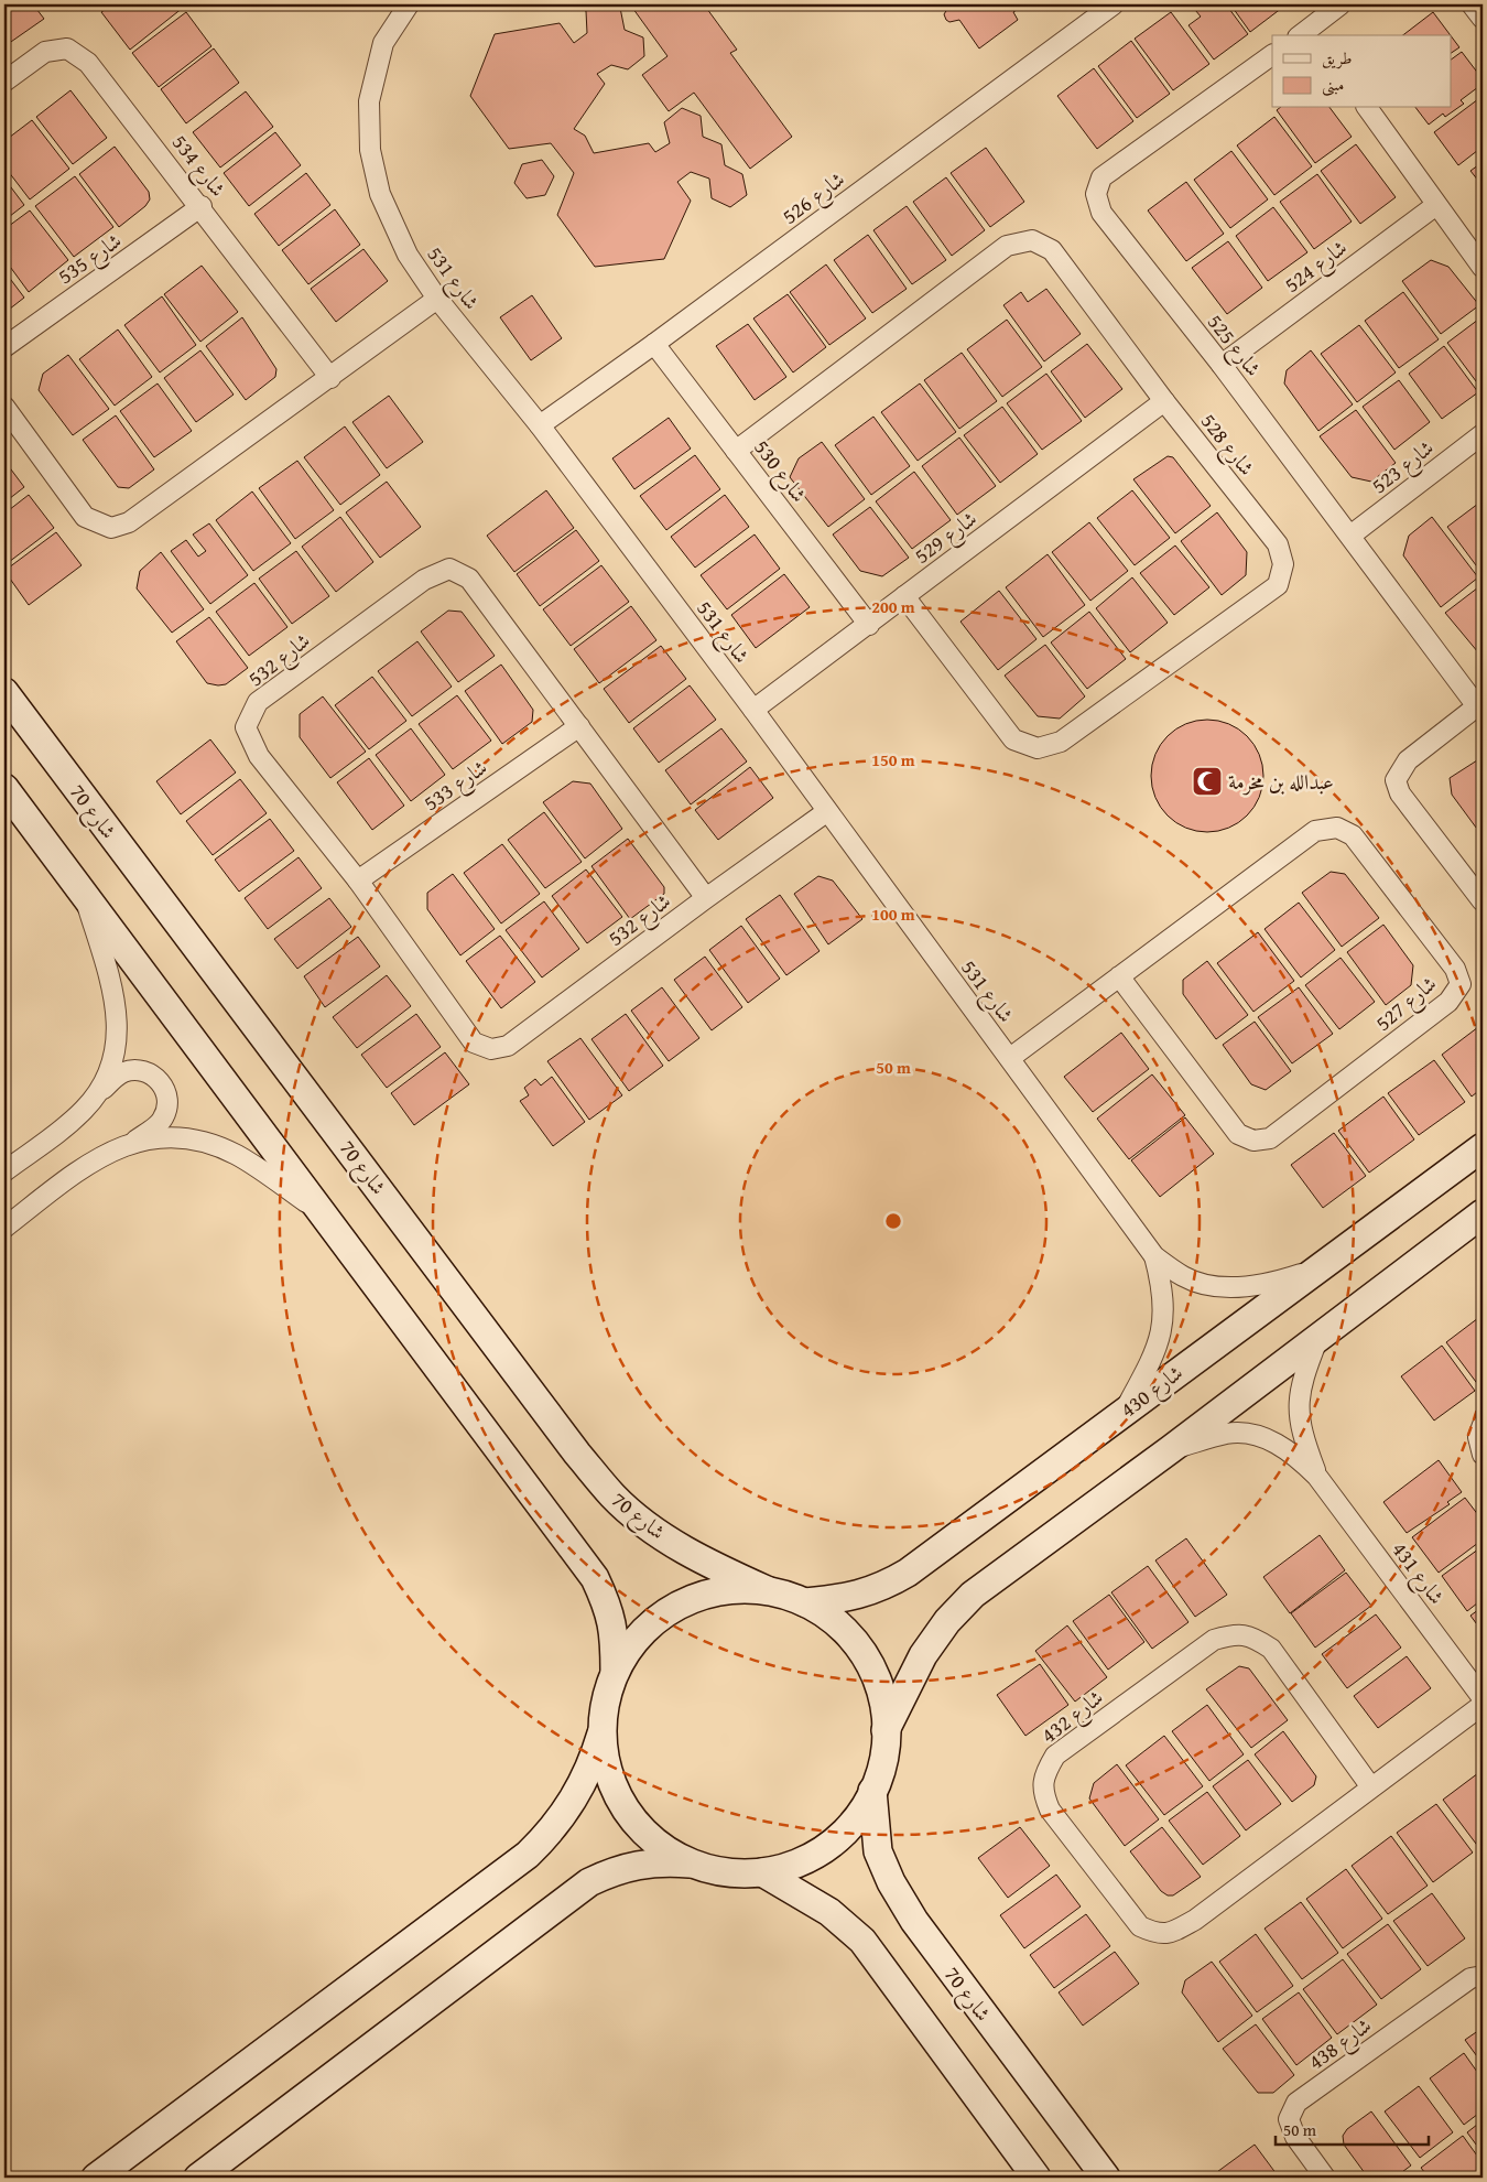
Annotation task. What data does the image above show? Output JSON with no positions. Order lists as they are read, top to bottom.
{
  "streets": {
    "main road": ["شارع 70", "شارع 430"],
    "street": [
      "شارع 534",
      "شارع 526",
      "شارع 535",
      "شارع 524",
      "شارع 531",
      "شارع 525",
      "شارع 528",
      "شارع 523",
      "شارع 530",
      "شارع 529",
      "شارع 532",
      "شارع 533",
      "شارع 527",
      "شارع 431",
      "شارع 432",
      "شارع 438"
    ]
  },
  "crossings": [
    ["شارع 534", "شارع 535"],
    ["شارع 526", "شارع 531"],
    ["شارع 526", "شارع 530"],
    ["شارع 524", "شارع 525"],
    ["شارع 531", "شارع 529"],
    ["شارع 531", "شارع 532"],
    ["شارع 531", "شارع 527"],
    ["شارع 531", "شارع 430"],
    ["شارع 525", "شارع 523"],
    ["شارع 528", "شارع 530"],
    ["شارع 528", "شارع 529"],
    ["شارع 530", "شارع 529"],
    ["شارع 532", "شارع 533"]
  ],
  "places": {
    "mosque": ["عبدالله بن مخرمة"]
  },
  "legend": ["طريق", "مبنى"],
  "scale_bar": "50 m",
  "rings": [
    "200 m",
    "150 m",
    "100 m",
    "50 m"
  ]
}
